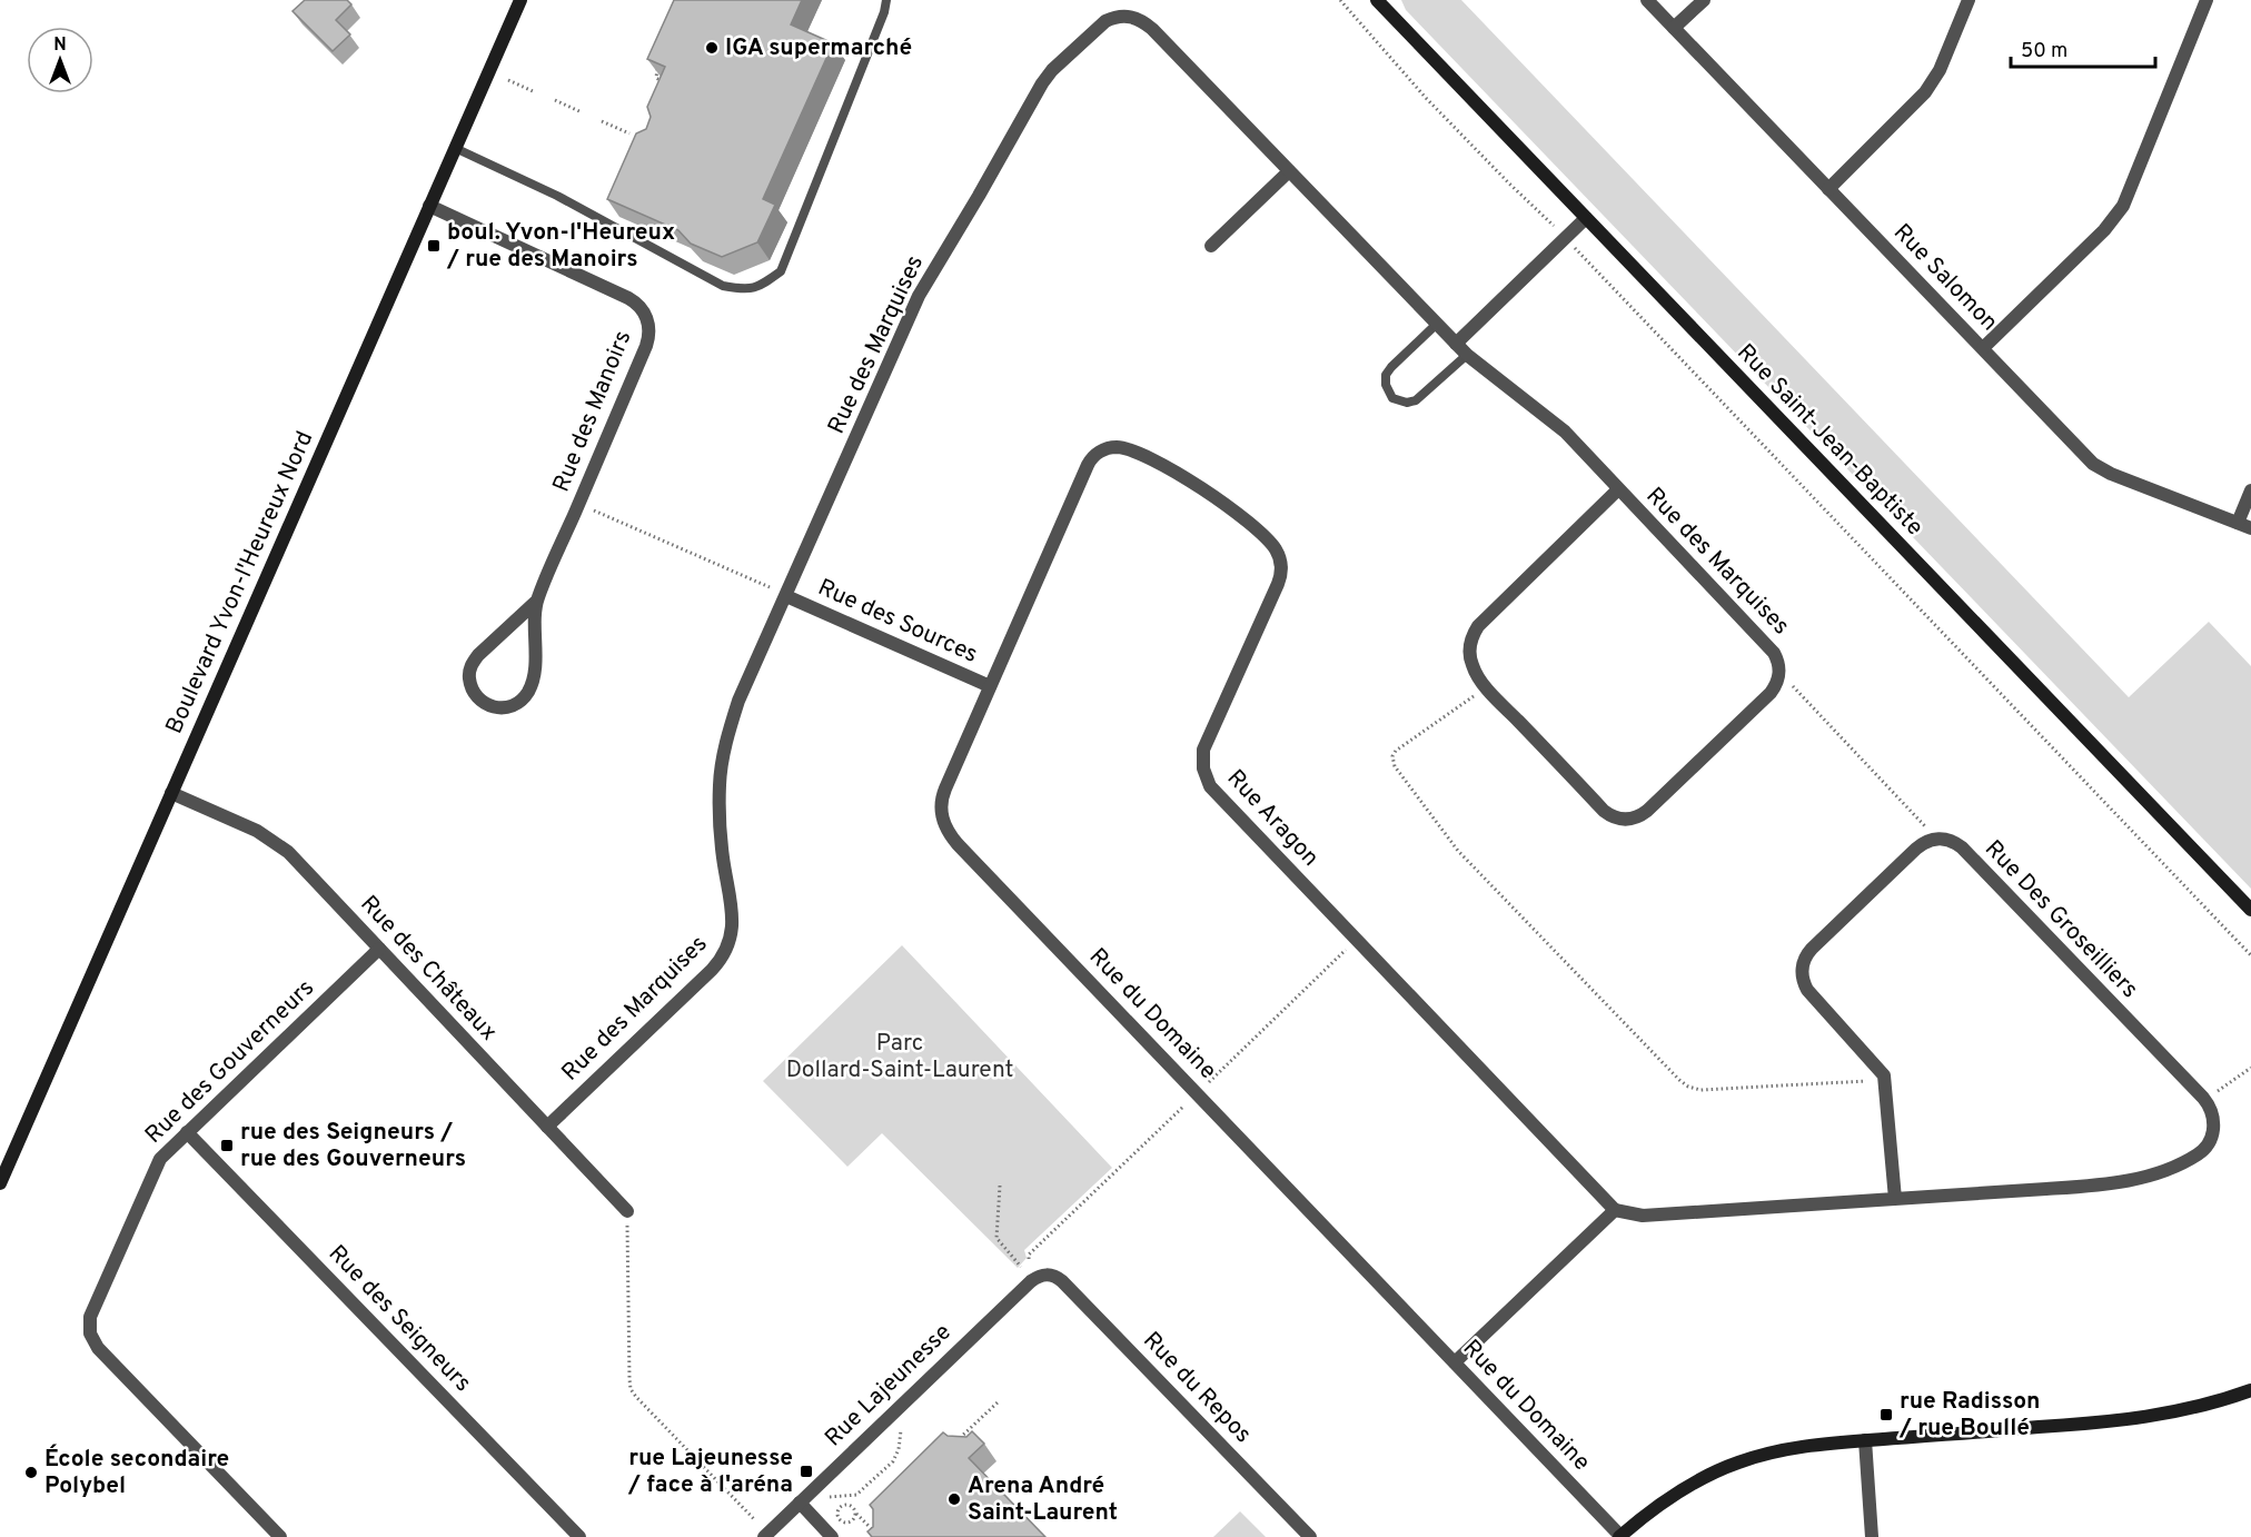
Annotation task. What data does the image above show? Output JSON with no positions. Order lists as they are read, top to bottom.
{
  "streets": {
    "street": [
      "Rue Salomon",
      "Rue des Marquises",
      "Rue des Manoirs",
      "Rue Saint-Jean-Baptiste",
      "Boulevard Yvon-l'Heureux Nord",
      "Rue des Sources",
      "Rue Aragon",
      "Rue Des Groseilliers",
      "Rue des Châteaux",
      "Rue du Domaine",
      "Rue des Gouverneurs",
      "Rue des Seigneurs",
      "Rue Lajeunesse",
      "Rue du Repos"
    ]
  },
  "crossings": [
    ["Rue des Marquises", "Rue des Sources"],
    ["Rue des Marquises", "Rue des Châteaux"],
    ["Rue des Manoirs", "Boulevard Yvon-l'Heureux Nord"],
    ["Boulevard Yvon-l'Heureux Nord", "Rue des Châteaux"],
    ["Rue des Sources", "Rue du Domaine"],
    ["Rue Aragon", "Rue du Domaine"],
    ["Rue des Châteaux", "Rue des Gouverneurs"],
    ["Rue des Gouverneurs", "Rue des Seigneurs"],
    ["Rue Lajeunesse", "Rue du Repos"]
  ],
  "parks": ["Parc Dollard-Saint-Laurent"],
  "places": {
    "other": ["IGA supermarché", "École secondaire Polybel", "Arena André Saint-Laurent"],
    "transit": [
      "boul. Yvon-l'Heureux / rue des Manoirs",
      "rue des Seigneurs / rue des Gouverneurs",
      "rue Radisson / rue Boullé",
      "rue Lajeunesse / face à l'aréna"
    ]
  },
  "scale_bar": "50 m",
  "north": "top"
}
